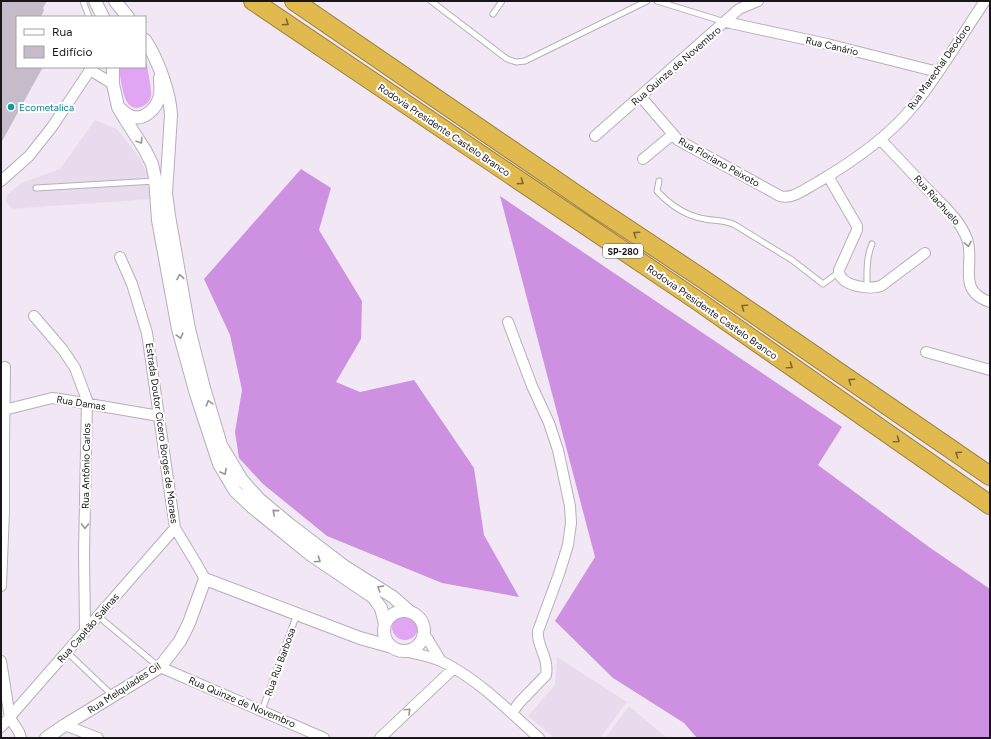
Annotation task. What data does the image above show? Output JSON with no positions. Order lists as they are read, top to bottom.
{
  "streets": {
    "highway": ["Rodovia Presidente Castelo Branco", "SP-280"],
    "street": [
      "Rua Canário",
      "Rua Quinze de Novembro",
      "Rua Marechal Deodoro",
      "Rua Floriano Peixoto",
      "Rua Riachuelo",
      "Rua Damas",
      "Estrada Doutor Cícero Borges de Moraes",
      "Rua Antônio Carlos",
      "Rua Capitão Salinas",
      "Rua Melquíades Gil"
    ],
    "lane": ["Rua Rui Barbosa"]
  },
  "crossings": [
    ["Rua Canário", "Rua Quinze de Novembro"],
    ["Rua Canário", "Rua Marechal Deodoro"],
    ["Rua Quinze de Novembro", "Rua Floriano Peixoto"],
    ["Rua Quinze de Novembro", "Rua Rui Barbosa"],
    ["Rua Quinze de Novembro", "Rua Melquíades Gil"],
    ["Rua Marechal Deodoro", "Rua Floriano Peixoto"],
    ["Rua Marechal Deodoro", "Rua Riachuelo"],
    ["Rua Damas", "Estrada Doutor Cícero Borges de Moraes"],
    ["Rua Damas", "Rua Antônio Carlos"],
    ["Estrada Doutor Cícero Borges de Moraes", "Rua Capitão Salinas"],
    ["Estrada Doutor Cícero Borges de Moraes", "Rua Melquíades Gil"],
    ["Rua Antônio Carlos", "Rua Capitão Salinas"]
  ],
  "one_way": ["Rua Riachuelo"],
  "places": ["Ecometalica"],
  "legend": ["Rua", "Edifício"]
}
